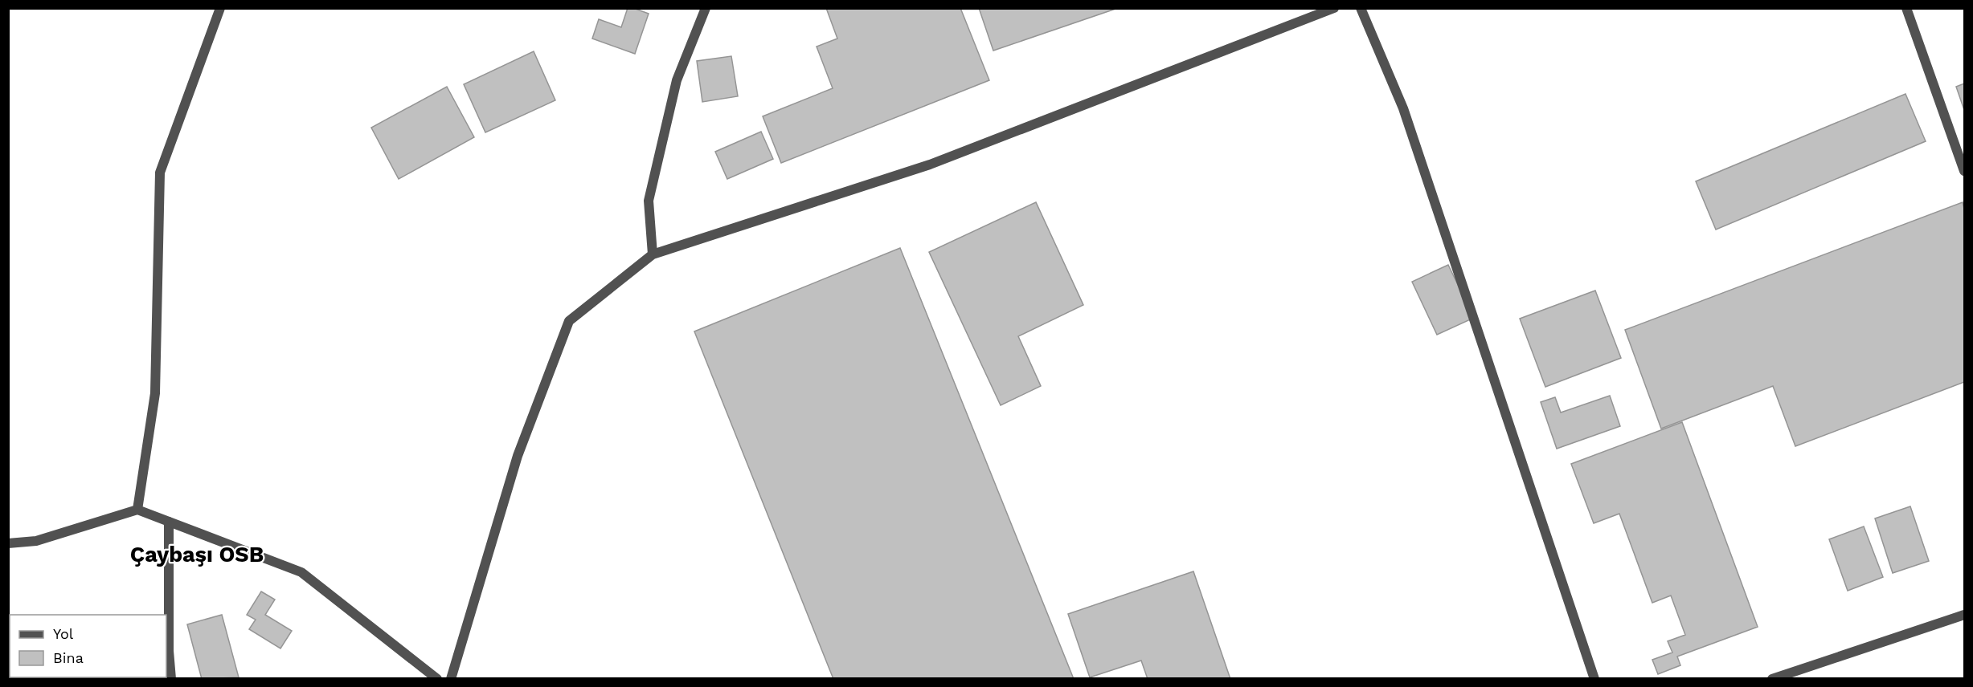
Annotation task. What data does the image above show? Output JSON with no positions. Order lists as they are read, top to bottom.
{
  "districts": ["Çaybaşı OSB"],
  "legend": ["Yol", "Bina"]
}
